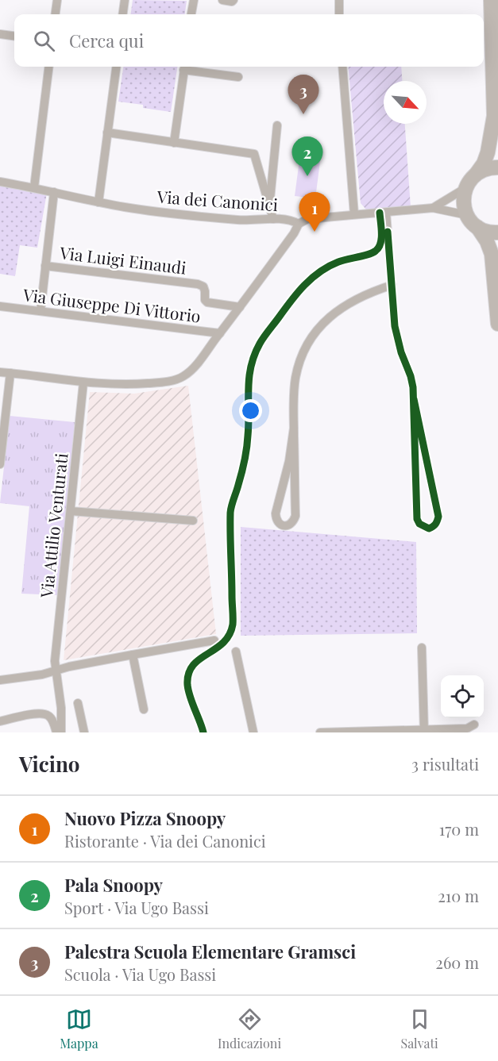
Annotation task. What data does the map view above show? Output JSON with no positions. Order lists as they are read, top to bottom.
{
  "streets": {
    "street": [
      "Via dei Canonici",
      "Via Luigi Einaudi",
      "Via Giuseppe Di Vittorio",
      "Via Attilio Venturati"
    ]
  },
  "north": "bottom right",
  "page": {
    "search": "Cerca qui",
    "pins": ["3", "2", "1"],
    "heading": ["Vicino", "3 risultati"],
    "list": [
      {
        "mark": "1",
        "name": "Nuovo Pizza Snoopy",
        "note": "Ristorante · Via dei Canonici",
        "value": "170 m"
      },
      {
        "mark": "2",
        "name": "Pala Snoopy",
        "note": "Sport · Via Ugo Bassi",
        "value": "210 m"
      },
      {
        "mark": "3",
        "name": "Palestra Scuola Elementare Gramsci",
        "note": "Scuola · Via Ugo Bassi",
        "value": "260 m"
      }
    ],
    "nav": ["Mappa", "Indicazioni", "Salvati"]
  }
}
